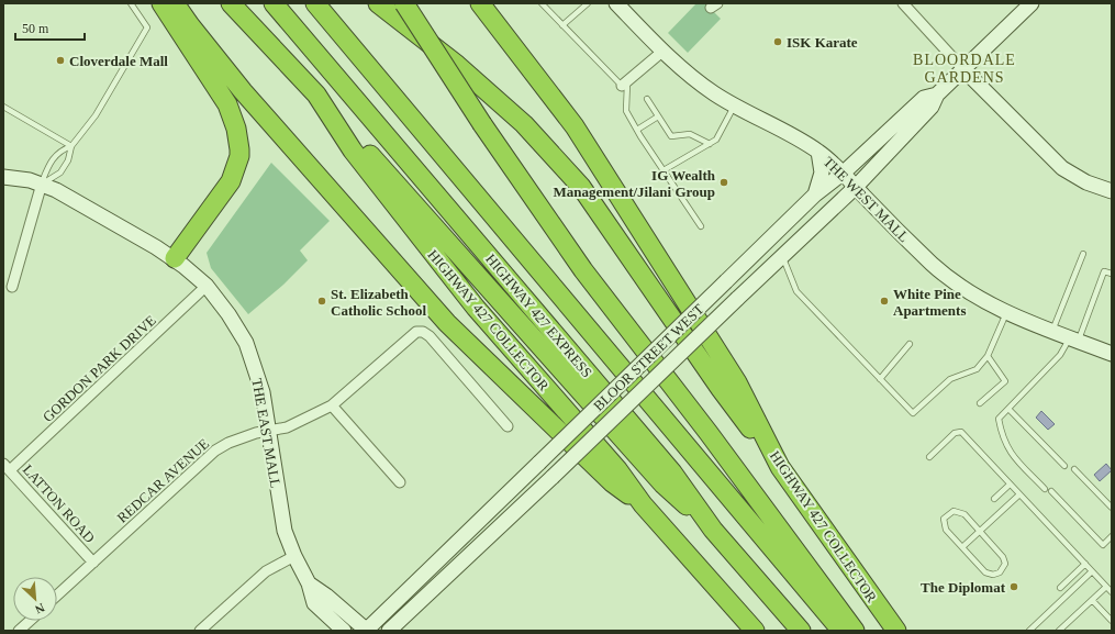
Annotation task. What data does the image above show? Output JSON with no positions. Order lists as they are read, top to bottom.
{
  "streets": {
    "highway": ["HIGHWAY 427 EXPRESS", "HIGHWAY 427 COLLECTOR"],
    "main road": ["THE WEST MALL", "BLOOR STREET WEST", "THE EAST MALL"],
    "street": ["GORDON PARK DRIVE", "REDCAR AVENUE", "LATTON ROAD"]
  },
  "crossings": [
    ["THE WEST MALL", "BLOOR STREET WEST"],
    ["BLOOR STREET WEST", "THE EAST MALL"],
    ["GORDON PARK DRIVE", "THE EAST MALL"],
    ["GORDON PARK DRIVE", "LATTON ROAD"],
    ["THE EAST MALL", "REDCAR AVENUE"],
    ["REDCAR AVENUE", "LATTON ROAD"]
  ],
  "districts": ["BLOORDALE GARDENS"],
  "places": [
    "ISK Karate",
    "Cloverdale Mall",
    "IG Wealth Management/Jilani Group",
    "St. Elizabeth Catholic School",
    "White Pine Apartments",
    "The Diplomat"
  ],
  "scale_bar": "50 m",
  "north": "bottom right"
}
